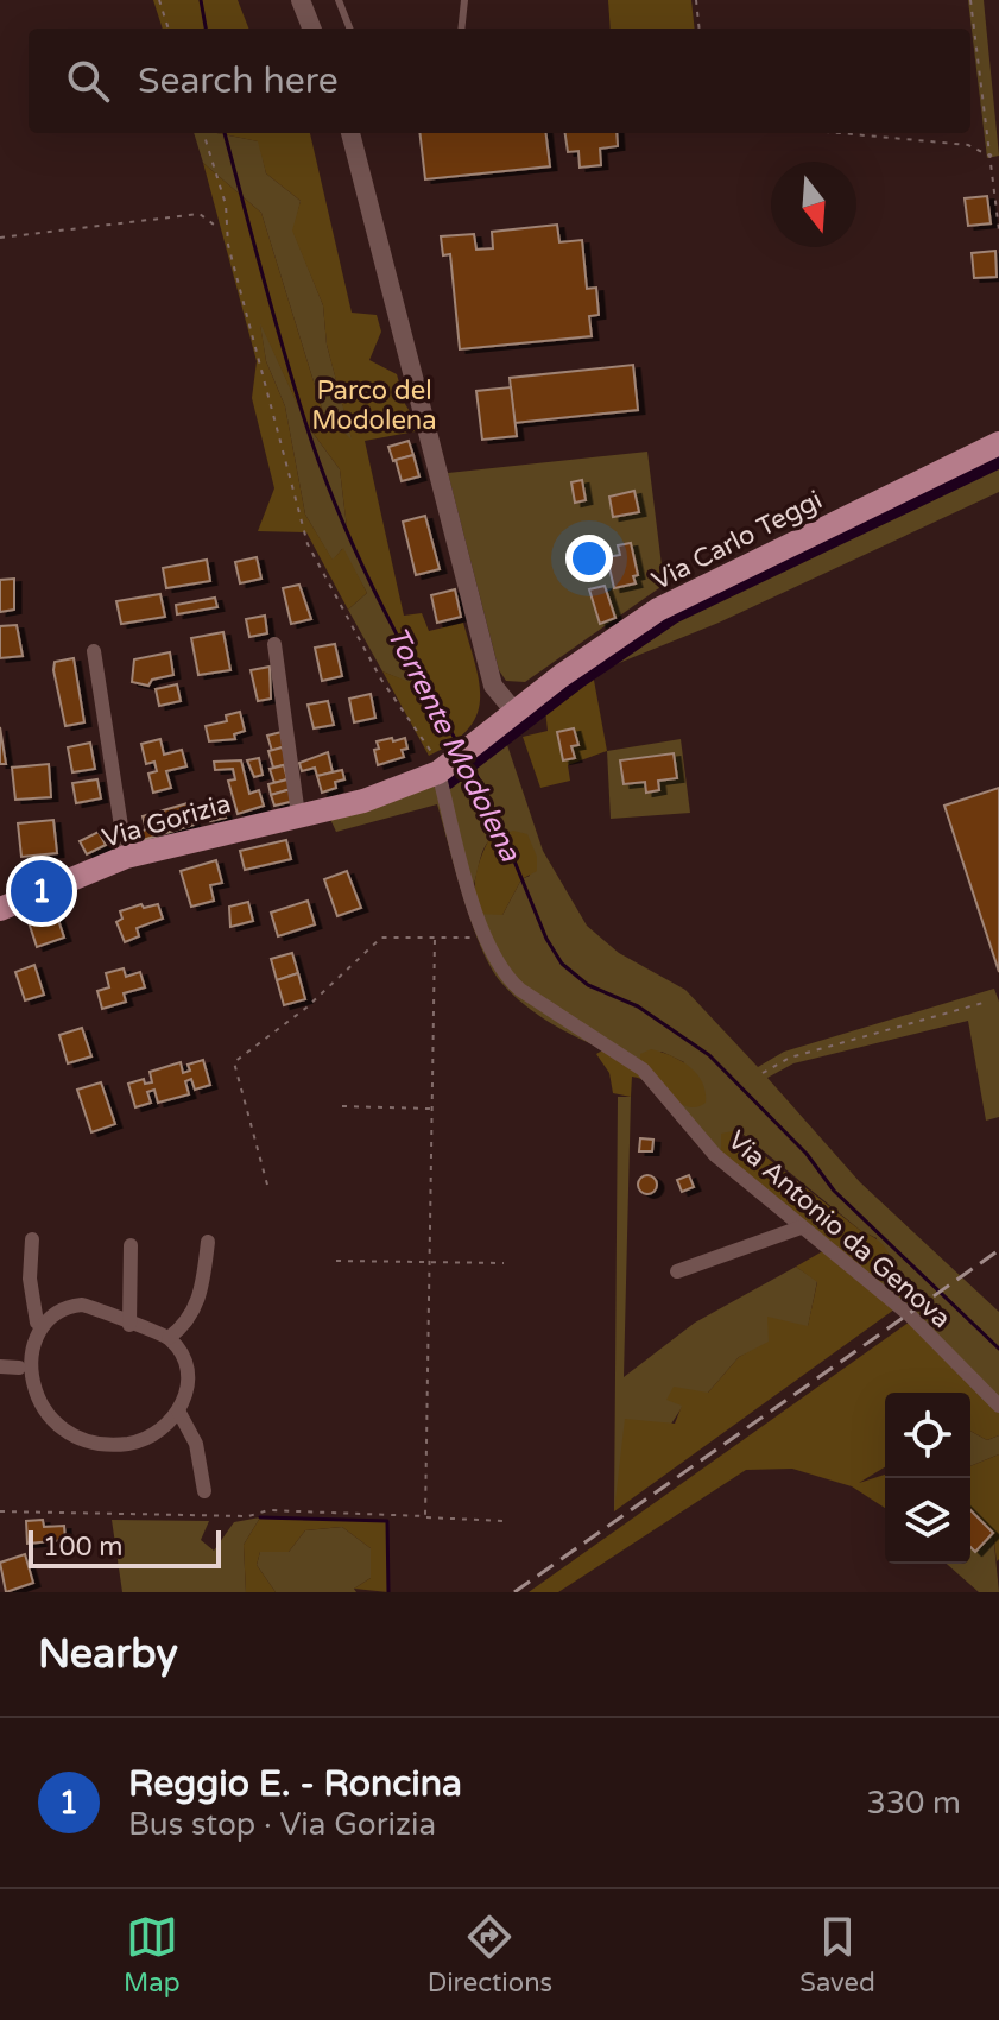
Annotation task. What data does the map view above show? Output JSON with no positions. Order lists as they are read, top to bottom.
{
  "streets": {
    "main road": ["Via Carlo Teggi", "Via Gorizia"],
    "street": ["Via Antonio da Genova"]
  },
  "crossings": [
    ["Via Carlo Teggi", "Via Gorizia"],
    ["Via Gorizia", "Via Antonio da Genova"]
  ],
  "water": ["Torrente Modolena"],
  "parks": ["Parco del Modolena"],
  "scale_bar": "100 m",
  "north": "bottom",
  "page": {
    "search": "Search here",
    "pins": "1",
    "scale": "100 m",
    "heading": "Nearby",
    "list": [
      {
        "mark": "1",
        "name": "Reggio E. - Roncina",
        "note": "Bus stop · Via Gorizia",
        "value": "330 m"
      }
    ],
    "nav": ["Map", "Directions", "Saved"]
  }
}
